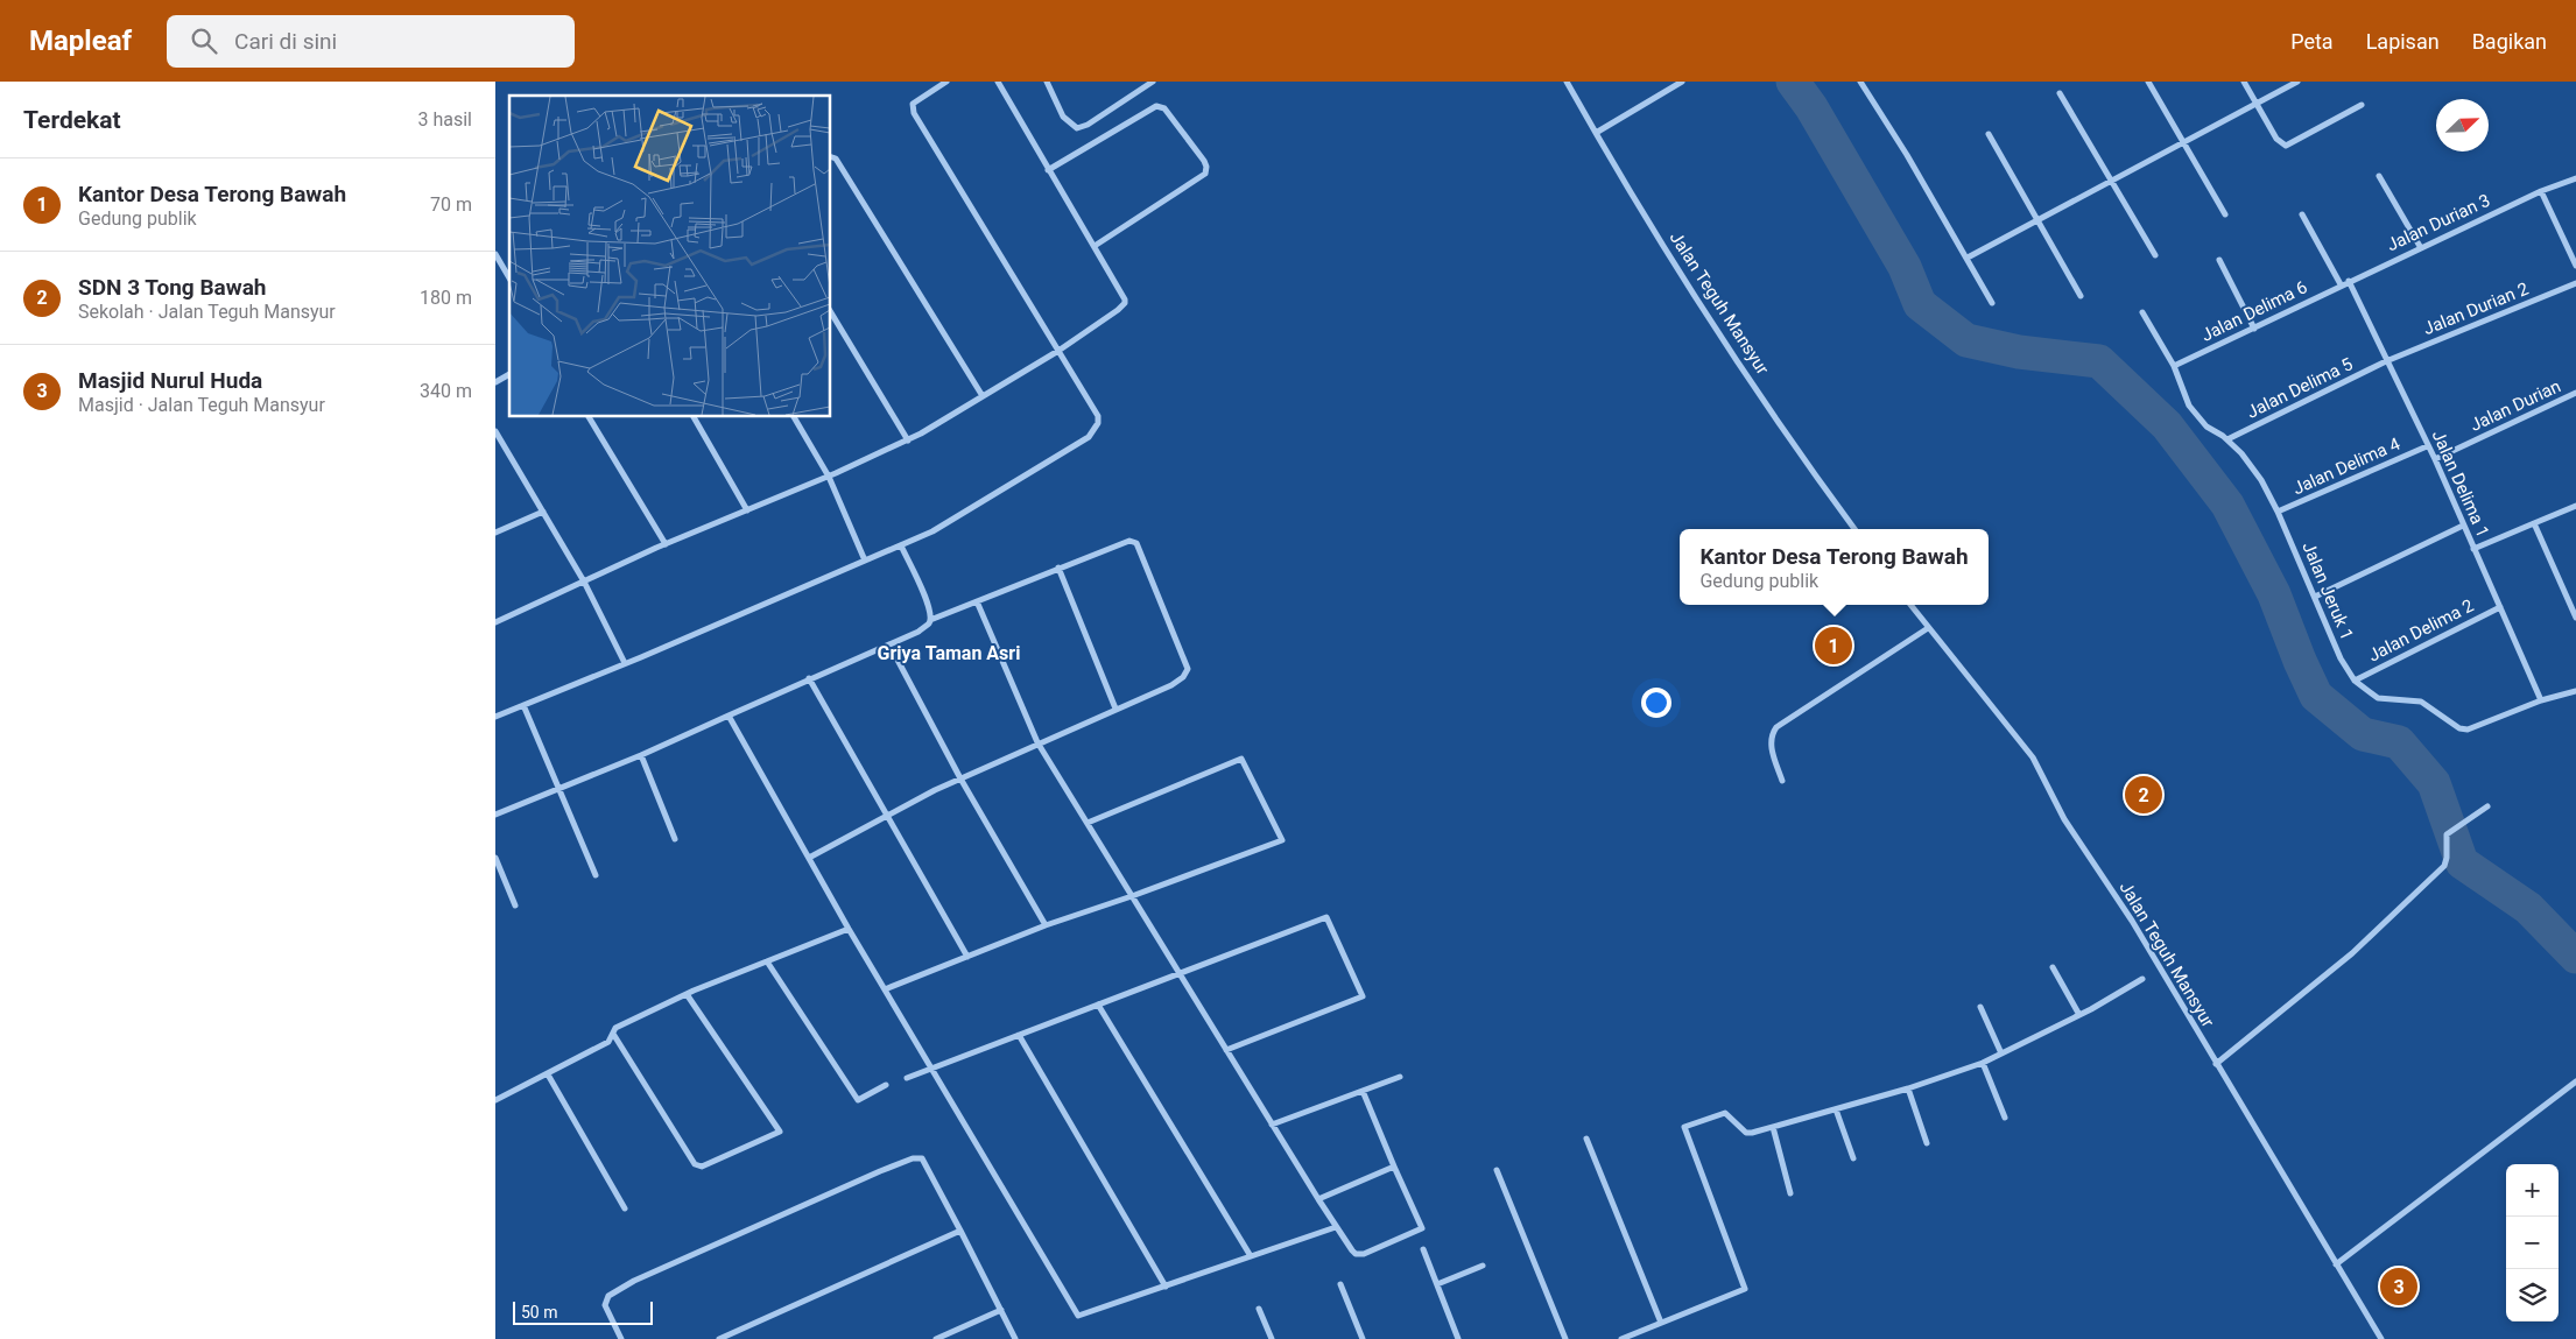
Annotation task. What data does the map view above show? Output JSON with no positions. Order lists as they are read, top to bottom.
{
  "streets": {
    "street": [
      "Jalan Durian 3",
      "Jalan Teguh Mansyur",
      "Jalan Durian 2",
      "Jalan Delima 6",
      "Jalan Delima 5",
      "Jalan Durian",
      "Jalan Delima 4",
      "Jalan Delima 1",
      "Jalan Jeruk 1",
      "Jalan Delima 2"
    ]
  },
  "crossings": [
    ["Jalan Durian 3", "Jalan Delima 6"],
    ["Jalan Durian 3", "Jalan Delima 1"],
    ["Jalan Durian 2", "Jalan Delima 5"],
    ["Jalan Durian 2", "Jalan Delima 1"],
    ["Jalan Delima 6", "Jalan Delima 1"],
    ["Jalan Delima 6", "Jalan Jeruk 1"],
    ["Jalan Delima 5", "Jalan Delima 1"],
    ["Jalan Delima 5", "Jalan Jeruk 1"],
    ["Jalan Durian", "Jalan Delima 1"],
    ["Jalan Delima 4", "Jalan Delima 1"],
    ["Jalan Delima 4", "Jalan Jeruk 1"],
    ["Jalan Delima 1", "Jalan Jeruk 1"],
    ["Jalan Delima 1", "Jalan Delima 2"],
    ["Jalan Jeruk 1", "Jalan Delima 2"]
  ],
  "districts": ["Griya Taman Asri"],
  "scale_bar": "50 m",
  "north": "top right",
  "page": {
    "header": "Mapleaf",
    "search": "Cari di sini",
    "nav": ["Peta", "Lapisan", "Bagikan"],
    "heading": ["Terdekat", "3 hasil"],
    "list": [
      {
        "mark": "1",
        "name": "Kantor Desa Terong Bawah",
        "note": "Gedung publik",
        "value": "70 m"
      },
      {
        "mark": "2",
        "name": "SDN 3 Tong Bawah",
        "note": "Sekolah · Jalan Teguh Mansyur",
        "value": "180 m"
      },
      {
        "mark": "3",
        "name": "Masjid Nurul Huda",
        "note": "Masjid · Jalan Teguh Mansyur",
        "value": "340 m"
      }
    ],
    "popup": ["Kantor Desa Terong Bawah", "Gedung publik"],
    "pins": ["1", "2", "3"],
    "map_buttons": ["+", "−"],
    "scale": "50 m"
  }
}
